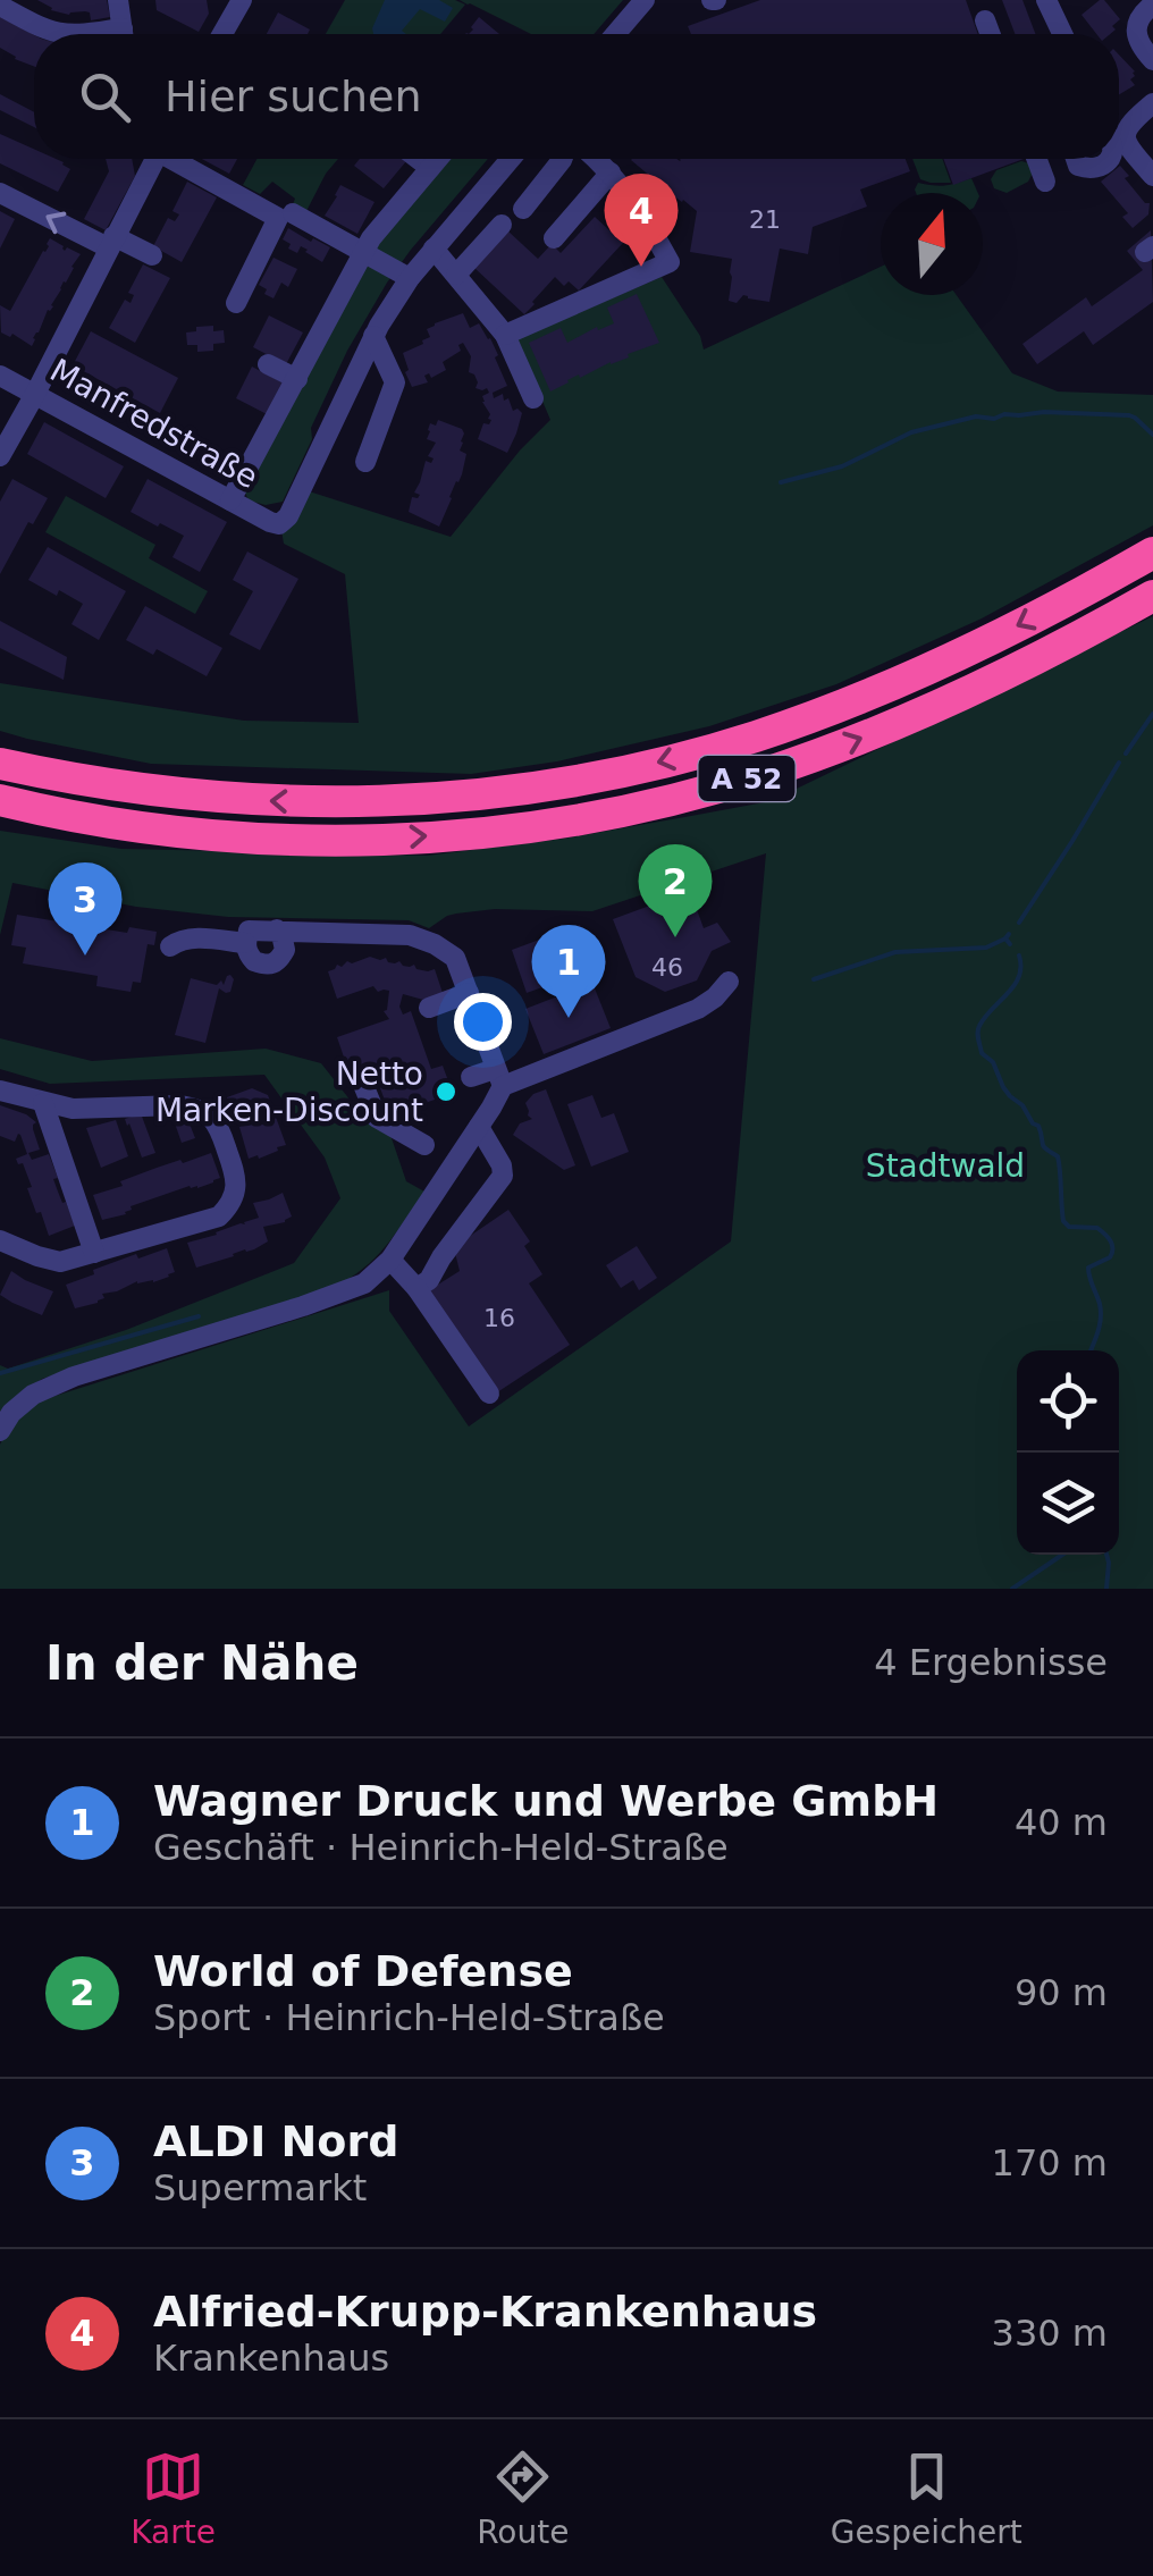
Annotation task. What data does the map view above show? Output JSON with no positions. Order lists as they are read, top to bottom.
{
  "streets": {
    "highway": ["A 52"],
    "street": ["Manfredstraße"]
  },
  "parks": ["Stadtwald"],
  "places": ["Netto Marken-Discount"],
  "house_numbers": ["21", "46", "16"],
  "north": "top",
  "page": {
    "search": "Hier suchen",
    "pins": [
      "4",
      "2",
      "3",
      "1"
    ],
    "heading": ["In der Nähe", "4 Ergebnisse"],
    "list": [
      {
        "mark": "1",
        "name": "Wagner Druck und Werbe GmbH",
        "note": "Geschäft · Heinrich-Held-Straße",
        "value": "40 m"
      },
      {
        "mark": "2",
        "name": "World of Defense",
        "note": "Sport · Heinrich-Held-Straße",
        "value": "90 m"
      },
      {
        "mark": "3",
        "name": "ALDI Nord",
        "note": "Supermarkt",
        "value": "170 m"
      },
      {
        "mark": "4",
        "name": "Alfried-Krupp-Krankenhaus",
        "note": "Krankenhaus",
        "value": "330 m"
      }
    ],
    "nav": ["Karte", "Route", "Gespeichert"]
  }
}
